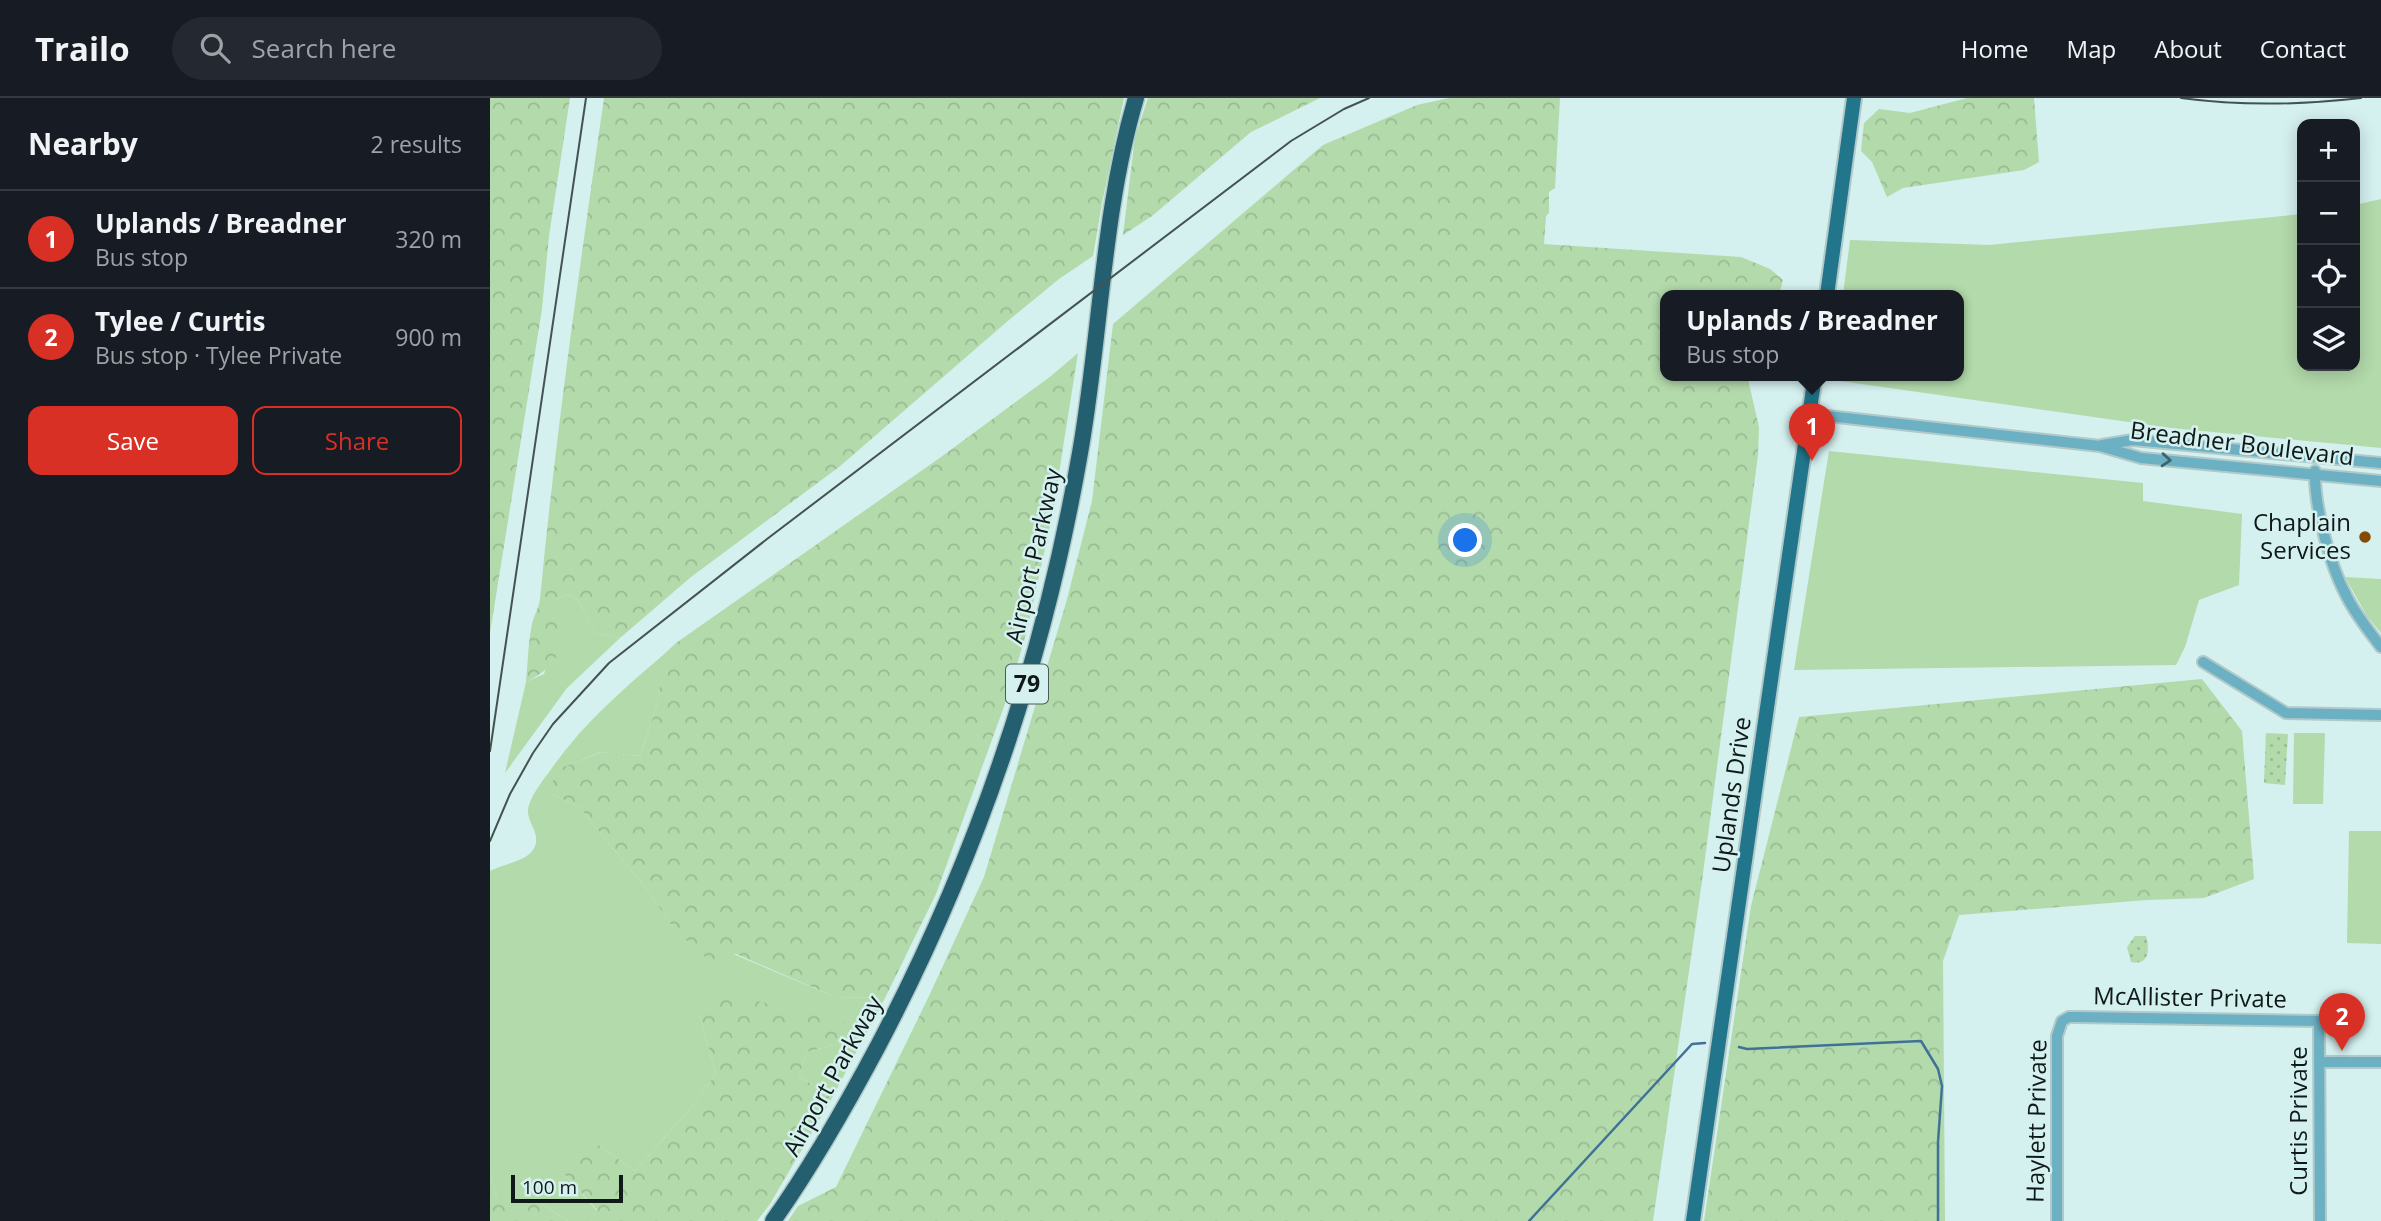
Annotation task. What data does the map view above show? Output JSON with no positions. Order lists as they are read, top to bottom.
{
  "streets": {
    "highway": ["Airport Parkway", "79"],
    "main road": ["Uplands Drive"],
    "street": [
      "Breadner Boulevard",
      "McAllister Private",
      "Haylett Private",
      "Curtis Private"
    ]
  },
  "crossings": [
    ["Breadner Boulevard", "Uplands Drive"],
    ["McAllister Private", "Haylett Private"],
    ["McAllister Private", "Curtis Private"]
  ],
  "places": ["Chaplain Services"],
  "scale_bar": "100 m",
  "page": {
    "header": "Trailo",
    "search": "Search here",
    "nav": [
      "Home",
      "Map",
      "About",
      "Contact"
    ],
    "heading": ["Nearby", "2 results"],
    "map_buttons": ["+", "−"],
    "list": [
      {
        "mark": "1",
        "name": "Uplands / Breadner",
        "note": "Bus stop",
        "value": "320 m"
      },
      {
        "mark": "2",
        "name": "Tylee / Curtis",
        "note": "Bus stop · Tylee Private",
        "value": "900 m"
      }
    ],
    "popup": ["Uplands / Breadner", "Bus stop"],
    "buttons": ["Save", "Share"],
    "pins": ["1", "2"],
    "scale": "100 m"
  }
}
